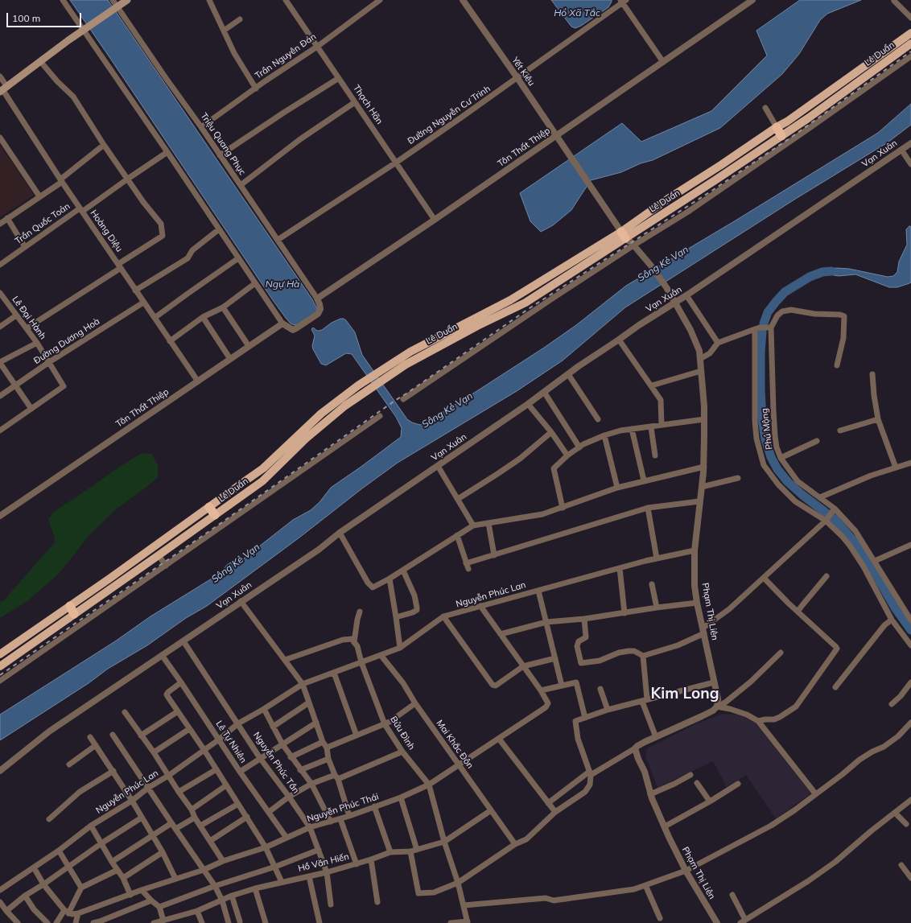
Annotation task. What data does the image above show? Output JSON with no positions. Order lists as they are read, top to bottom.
{
  "streets": {
    "main road": ["Lê Duẩn"],
    "street": [
      "Trần Nguyên Đán",
      "Yết Kiêu",
      "Thạch Hãn",
      "Đường Nguyễn Cư Trinh",
      "Triệu Quang Phục",
      "Tôn Thất Thiệp",
      "Vạn Xuân",
      "Trần Quốc Toản",
      "Hoàng Diệu",
      "Lê Đại Hành",
      "Đường Dương Hoà",
      "Phú Mộng",
      "Nguyễn Phúc Lan",
      "Phạm Thị Liên",
      "Bửu Đình",
      "Lê Tự Nhiên",
      "Mai Khắc Đôn",
      "Nguyễn Phúc Tần",
      "Nguyễn Phúc Thái",
      "Hồ Văn Hiến"
    ]
  },
  "crossings": [
    ["Lê Duẩn", "Yết Kiêu"],
    ["Lê Duẩn", "Phạm Thị Liên"],
    ["Trần Nguyên Đán", "Thạch Hãn"],
    ["Trần Nguyên Đán", "Triệu Quang Phục"],
    ["Yết Kiêu", "Đường Nguyễn Cư Trinh"],
    ["Yết Kiêu", "Tôn Thất Thiệp"],
    ["Yết Kiêu", "Phạm Thị Liên"],
    ["Thạch Hãn", "Đường Nguyễn Cư Trinh"],
    ["Thạch Hãn", "Tôn Thất Thiệp"],
    ["Đường Nguyễn Cư Trinh", "Triệu Quang Phục"],
    ["Triệu Quang Phục", "Tôn Thất Thiệp"],
    ["Tôn Thất Thiệp", "Hoàng Diệu"],
    ["Vạn Xuân", "Phạm Thị Liên"],
    ["Vạn Xuân", "Lê Tự Nhiên"],
    ["Vạn Xuân", "Nguyễn Phúc Tần"],
    ["Trần Quốc Toản", "Hoàng Diệu"],
    ["Hoàng Diệu", "Đường Dương Hoà"],
    ["Lê Đại Hành", "Đường Dương Hoà"],
    ["Nguyễn Phúc Lan", "Phạm Thị Liên"],
    ["Nguyễn Phúc Lan", "Bửu Đình"],
    ["Nguyễn Phúc Lan", "Lê Tự Nhiên"],
    ["Nguyễn Phúc Lan", "Mai Khắc Đôn"],
    ["Nguyễn Phúc Lan", "Nguyễn Phúc Tần"],
    ["Nguyễn Phúc Lan", "Nguyễn Phúc Thái"],
    ["Bửu Đình", "Nguyễn Phúc Thái"],
    ["Bửu Đình", "Hồ Văn Hiến"],
    ["Lê Tự Nhiên", "Nguyễn Phúc Thái"],
    ["Mai Khắc Đôn", "Nguyễn Phúc Thái"],
    ["Mai Khắc Đôn", "Hồ Văn Hiến"],
    ["Nguyễn Phúc Tần", "Nguyễn Phúc Thái"],
    ["Nguyễn Phúc Tần", "Hồ Văn Hiến"]
  ],
  "districts": ["Kim Long"],
  "water": ["Hồ Xã Tắc", "Sông Kẻ Vạn", "Ngự Hà"],
  "scale_bar": "100 m"
}
